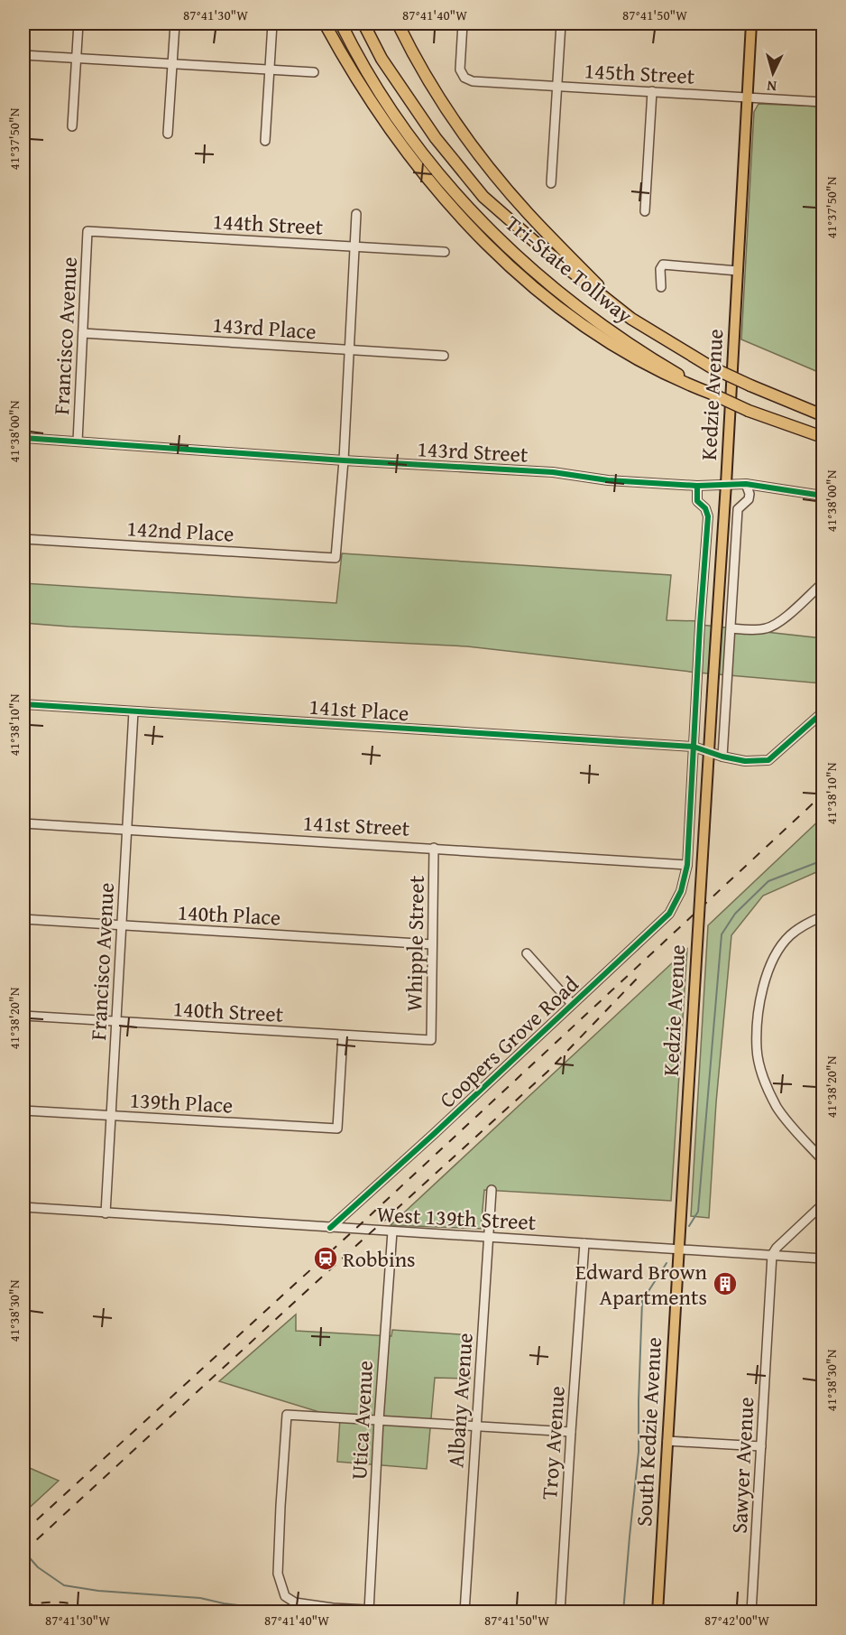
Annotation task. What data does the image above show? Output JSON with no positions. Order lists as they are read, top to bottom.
{
  "streets": {
    "highway": ["Tri-State Tollway"],
    "main road": ["Kedzie Avenue", "South Kedzie Avenue"],
    "street": [
      "145th Street",
      "144th Street",
      "143rd Place",
      "Francisco Avenue",
      "143rd Street",
      "142nd Place",
      "141st Place",
      "141st Street",
      "140th Place",
      "Whipple Street",
      "140th Street",
      "Coopers Grove Road",
      "139th Place",
      "West 139th Street",
      "Albany Avenue",
      "Utica Avenue",
      "Troy Avenue",
      "Sawyer Avenue"
    ]
  },
  "crossings": [
    ["145th Street", "Kedzie Avenue"],
    ["144th Street", "Francisco Avenue"],
    ["143rd Place", "Francisco Avenue"],
    ["Francisco Avenue", "143rd Street"],
    ["Francisco Avenue", "141st Place"],
    ["Francisco Avenue", "141st Street"],
    ["Francisco Avenue", "140th Place"],
    ["Francisco Avenue", "140th Street"],
    ["Francisco Avenue", "139th Place"],
    ["Francisco Avenue", "West 139th Street"],
    ["Kedzie Avenue", "143rd Street"],
    ["Kedzie Avenue", "South Kedzie Avenue"],
    ["143rd Street", "142nd Place"],
    ["143rd Street", "Coopers Grove Road"],
    ["141st Place", "Coopers Grove Road"],
    ["141st Street", "Whipple Street"],
    ["141st Street", "Coopers Grove Road"],
    ["140th Place", "Whipple Street"],
    ["Whipple Street", "140th Street"],
    ["140th Street", "139th Place"],
    ["Coopers Grove Road", "West 139th Street"],
    ["West 139th Street", "Albany Avenue"],
    ["West 139th Street", "Utica Avenue"],
    ["West 139th Street", "South Kedzie Avenue"],
    ["West 139th Street", "Troy Avenue"],
    ["West 139th Street", "Sawyer Avenue"]
  ],
  "places": {
    "station": ["Robbins"],
    "building": ["Edward Brown Apartments"]
  },
  "north": "bottom",
  "coordinates": [
    "87°41'30\"W",
    "87°41'40\"W",
    "87°41'50\"W",
    "41°37'50\"N",
    "41°38'00\"N",
    "41°38'10\"N",
    "41°38'20\"N",
    "41°38'30\"N",
    "87°42'00\"W"
  ]
}
